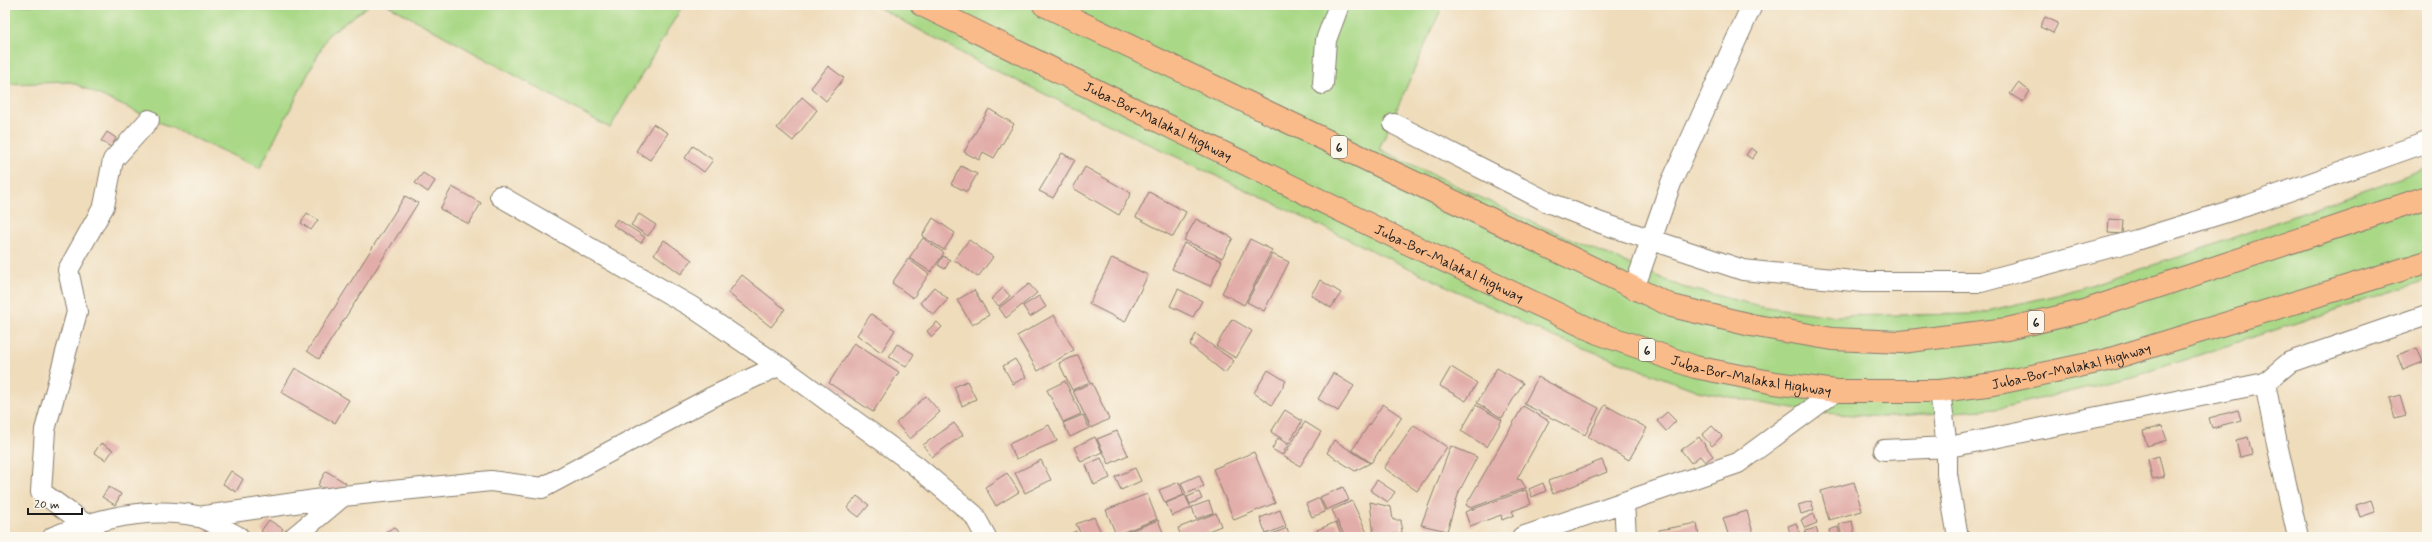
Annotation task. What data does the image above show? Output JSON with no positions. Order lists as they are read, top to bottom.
{
  "streets": {
    "highway": ["Juba-Bor-Malakal Highway", "6"]
  },
  "scale_bar": "20 m"
}
